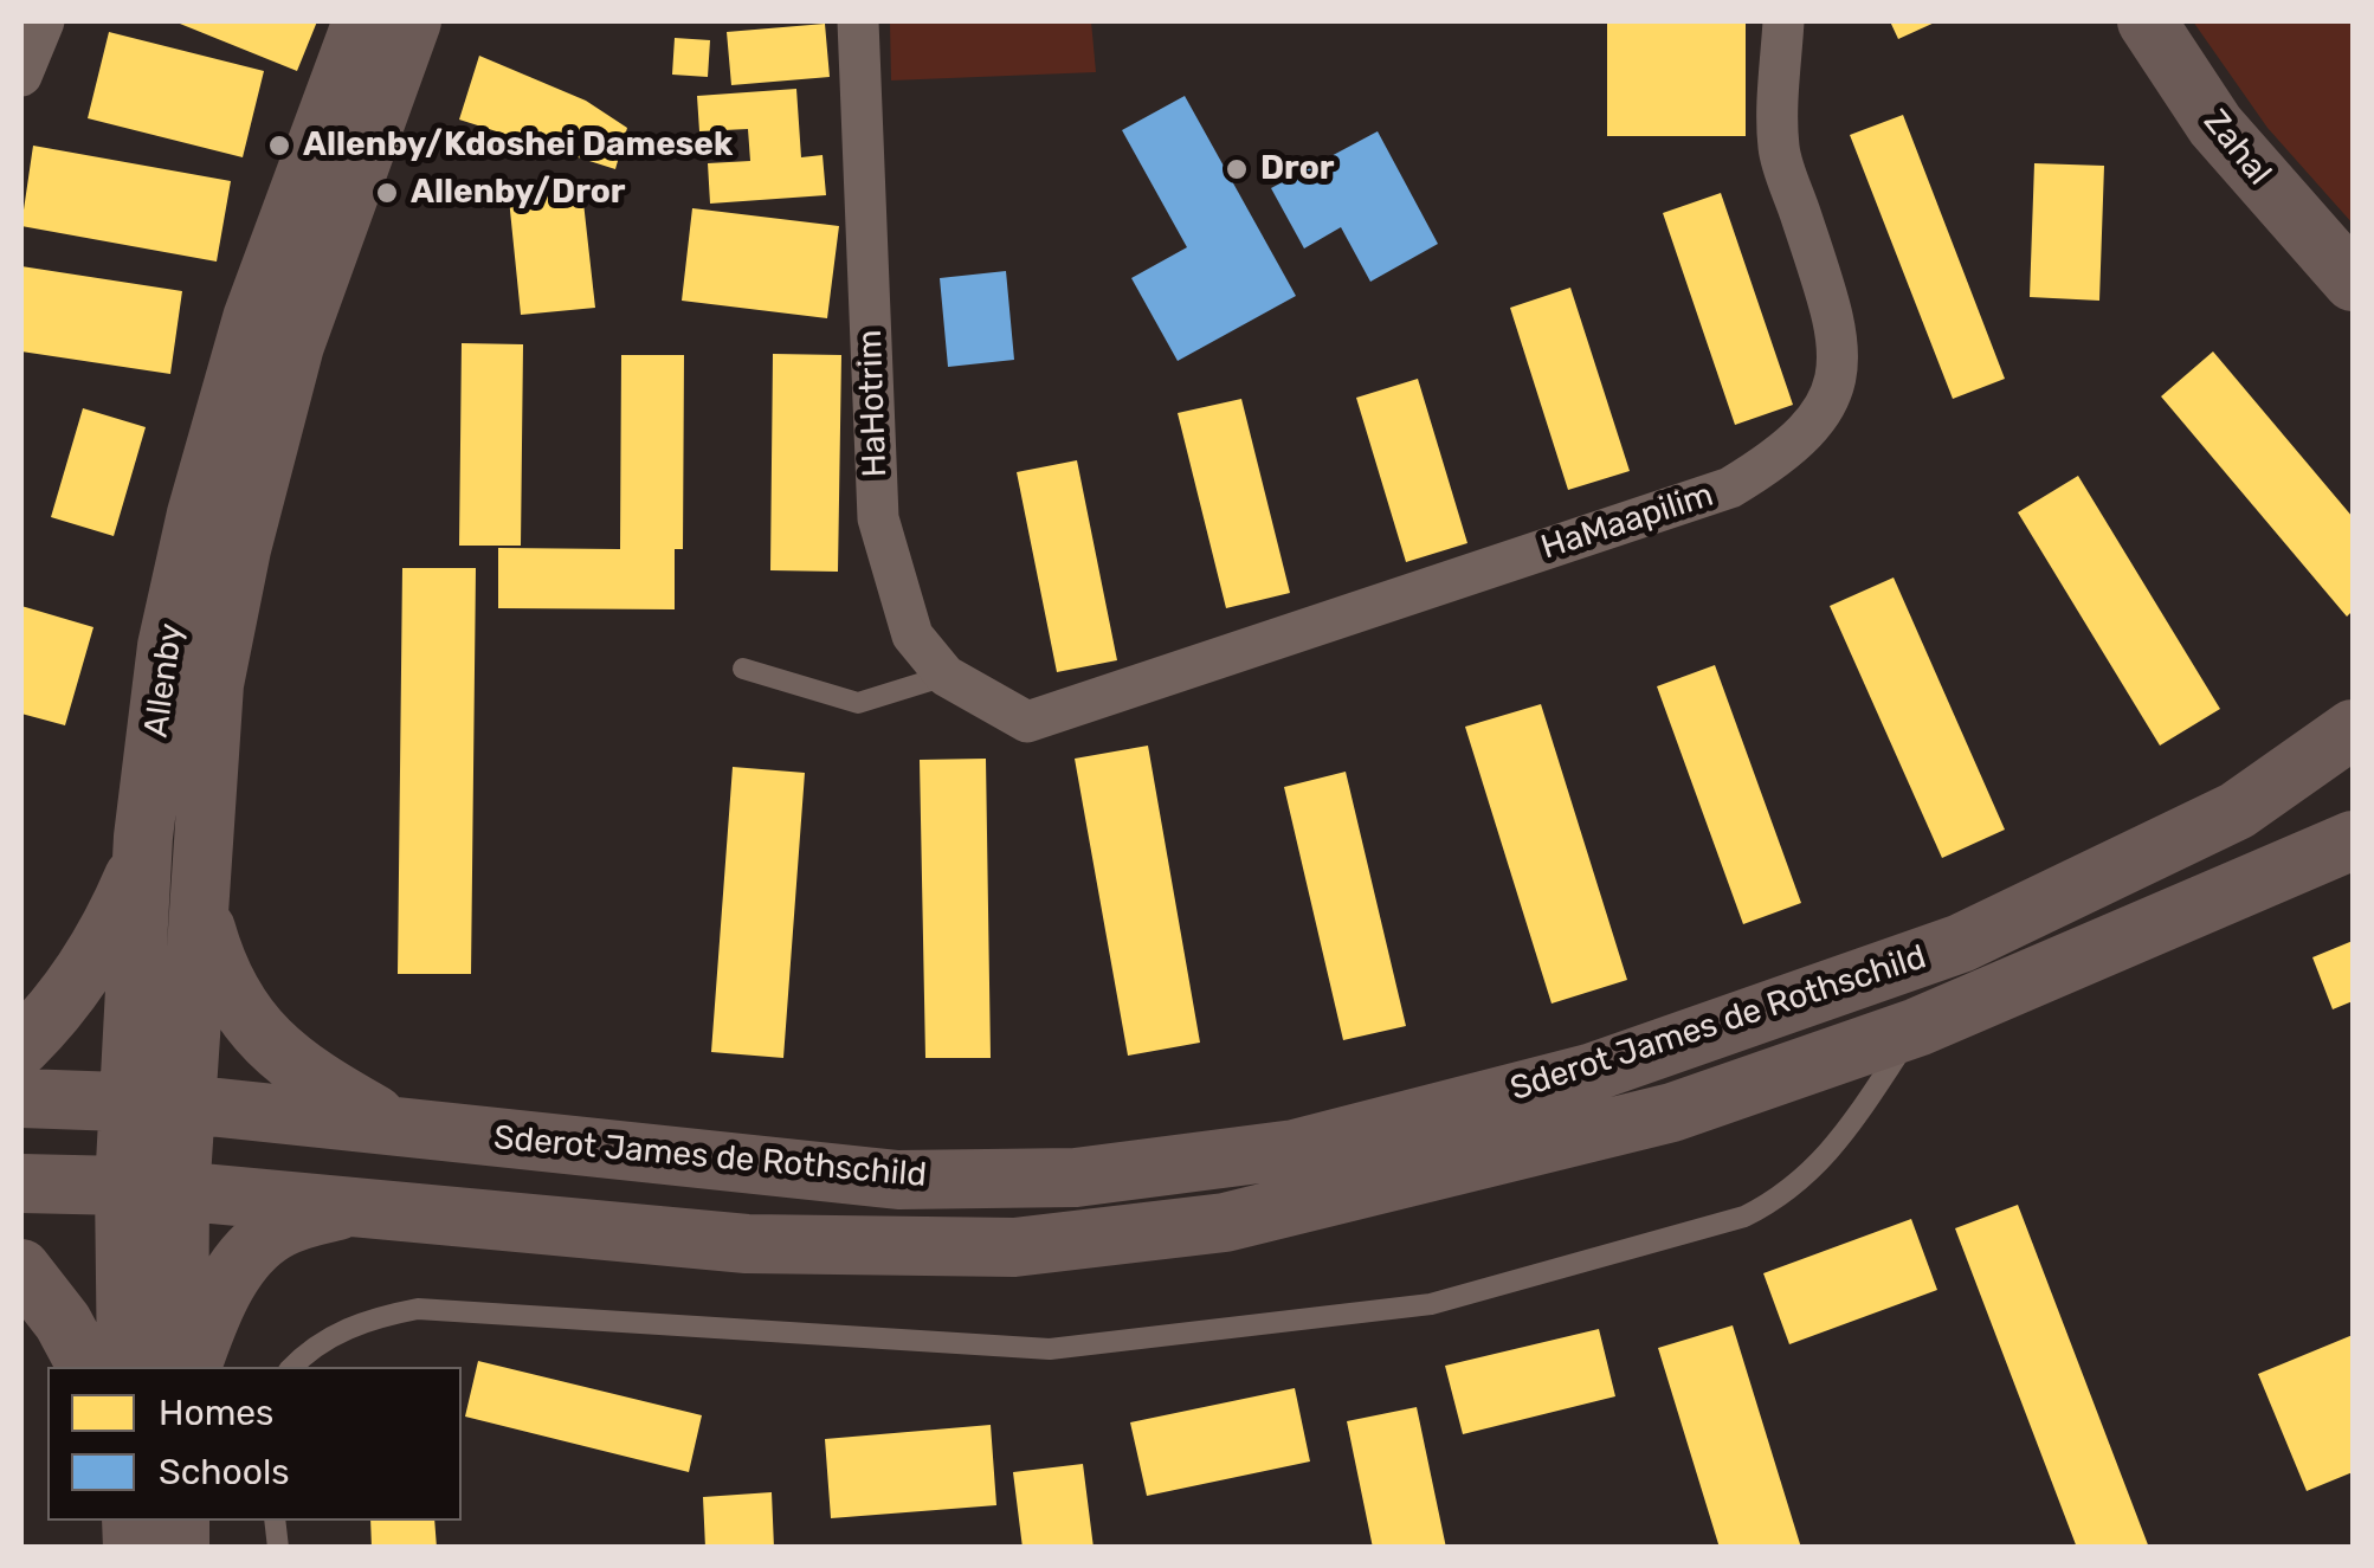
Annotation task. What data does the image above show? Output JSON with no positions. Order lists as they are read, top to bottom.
{
  "streets": {
    "street": [
      "Zahal",
      "HaHotrim",
      "HaMaapilim",
      "Allenby",
      "Sderot James de Rothschild"
    ]
  },
  "crossings": [
    ["HaHotrim", "HaMaapilim"],
    ["Allenby", "Sderot James de Rothschild"]
  ],
  "places": ["Allenby/Kdoshei Damesek", "Dror", "Allenby/Dror"],
  "legend": ["Homes", "Schools"]
}
